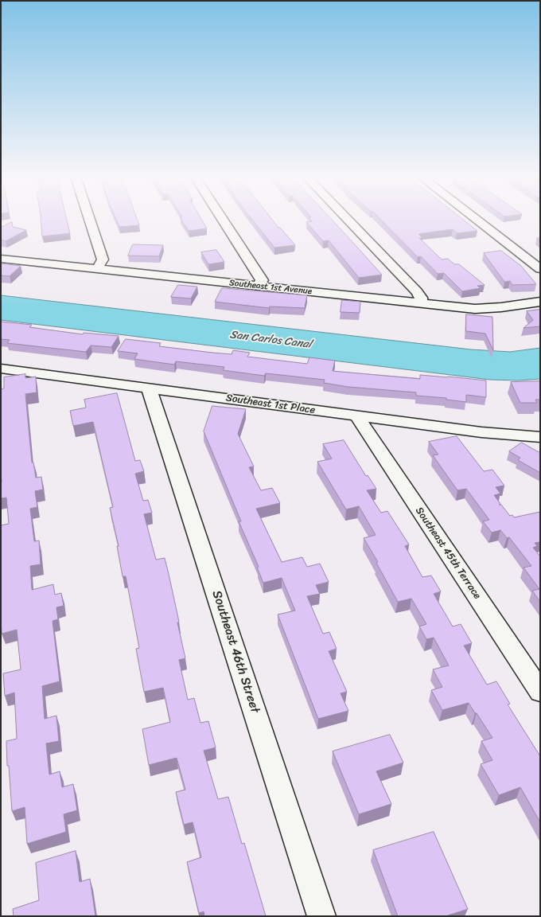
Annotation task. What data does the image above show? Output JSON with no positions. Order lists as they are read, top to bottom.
{
  "streets": {
    "street": [
      "Southeast 1st Avenue",
      "Southeast 1st Place",
      "Southeast 45th Terrace",
      "Southeast 46th Street"
    ]
  },
  "crossings": [
    ["Southeast 1st Place", "Southeast 45th Terrace"],
    ["Southeast 1st Place", "Southeast 46th Street"]
  ],
  "water": ["San Carlos Canal"]
}
